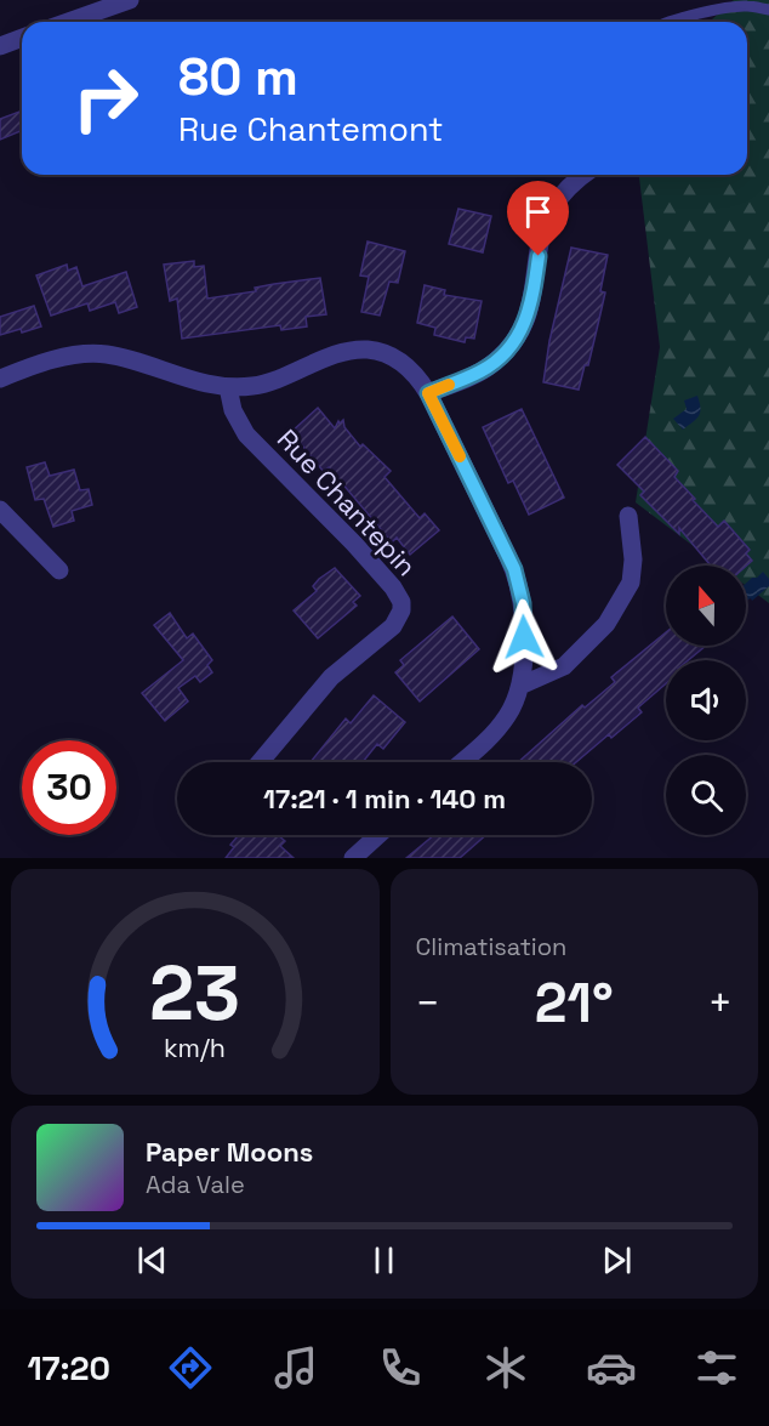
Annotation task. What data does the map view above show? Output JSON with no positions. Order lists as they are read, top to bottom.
{
  "streets": {
    "street": ["Rue Chantepin"]
  },
  "north": "top",
  "page": {
    "turn": ["80 m", "Rue Chantemont"],
    "limit": "30",
    "trip": "17:21 · 1 min · 140 m",
    "tile": "Climatisation",
    "heat": ["−", "21°", "+"],
    "song": ["Paper Moons", "Ada Vale"],
    "tabs": "17:20",
    "gauge": ["23", "km/h"]
  }
}
